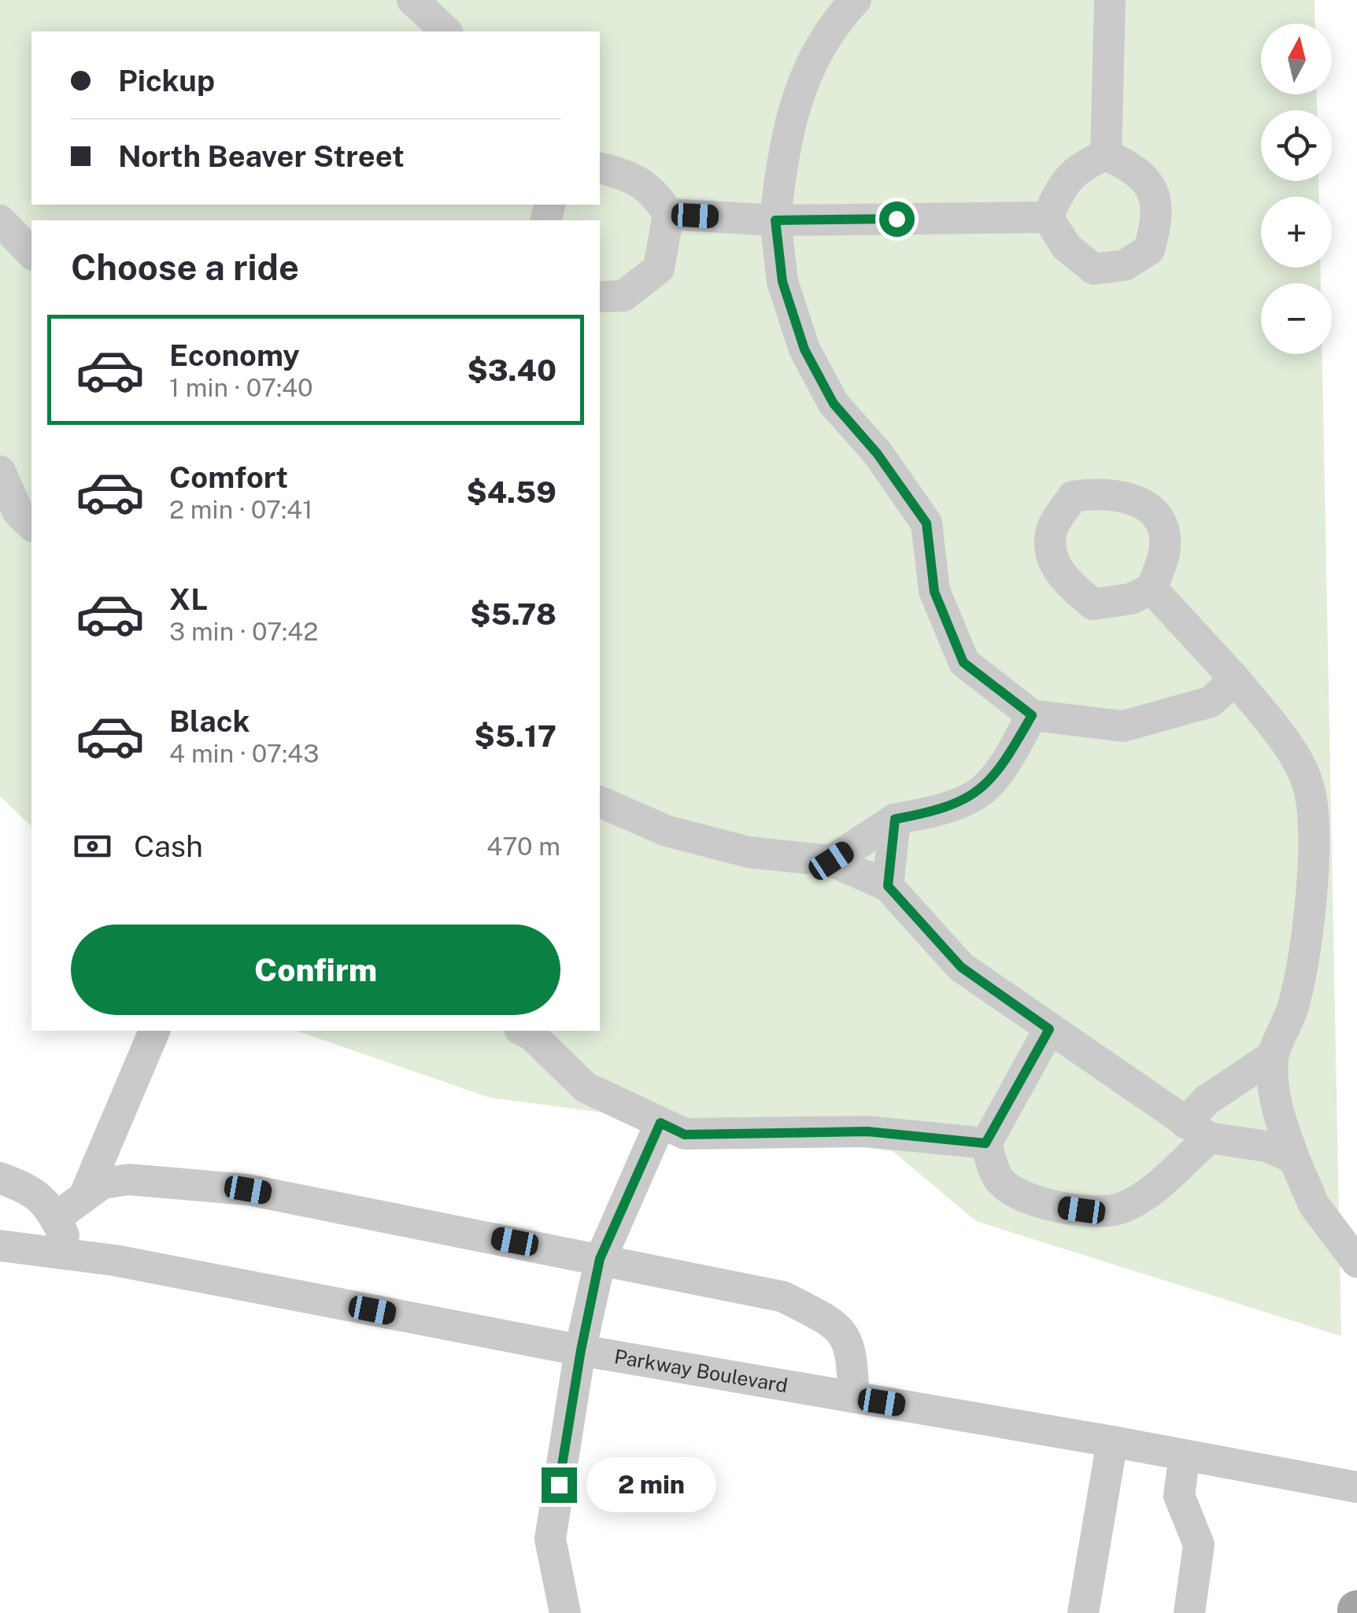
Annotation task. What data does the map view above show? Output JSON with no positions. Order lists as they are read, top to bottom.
{
  "streets": {
    "street": ["Parkway Boulevard"]
  },
  "north": "top",
  "page": {
    "map_buttons": ["+", "−"],
    "banner": ["Pickup", "North Beaver Street"],
    "heading": "Choose a ride",
    "list": [
      {
        "name": "Economy",
        "note": "1 min · 07:40",
        "value": "$3.40"
      },
      {
        "name": "Comfort",
        "note": "2 min · 07:41",
        "value": "$4.59"
      },
      {
        "name": "XL",
        "note": "3 min · 07:42",
        "value": "$5.78"
      },
      {
        "name": "Black",
        "note": "4 min · 07:43",
        "value": "$5.17"
      }
    ],
    "pay": ["Cash", "470 m"],
    "buttons": "Confirm",
    "bubble": "2 min"
  }
}
